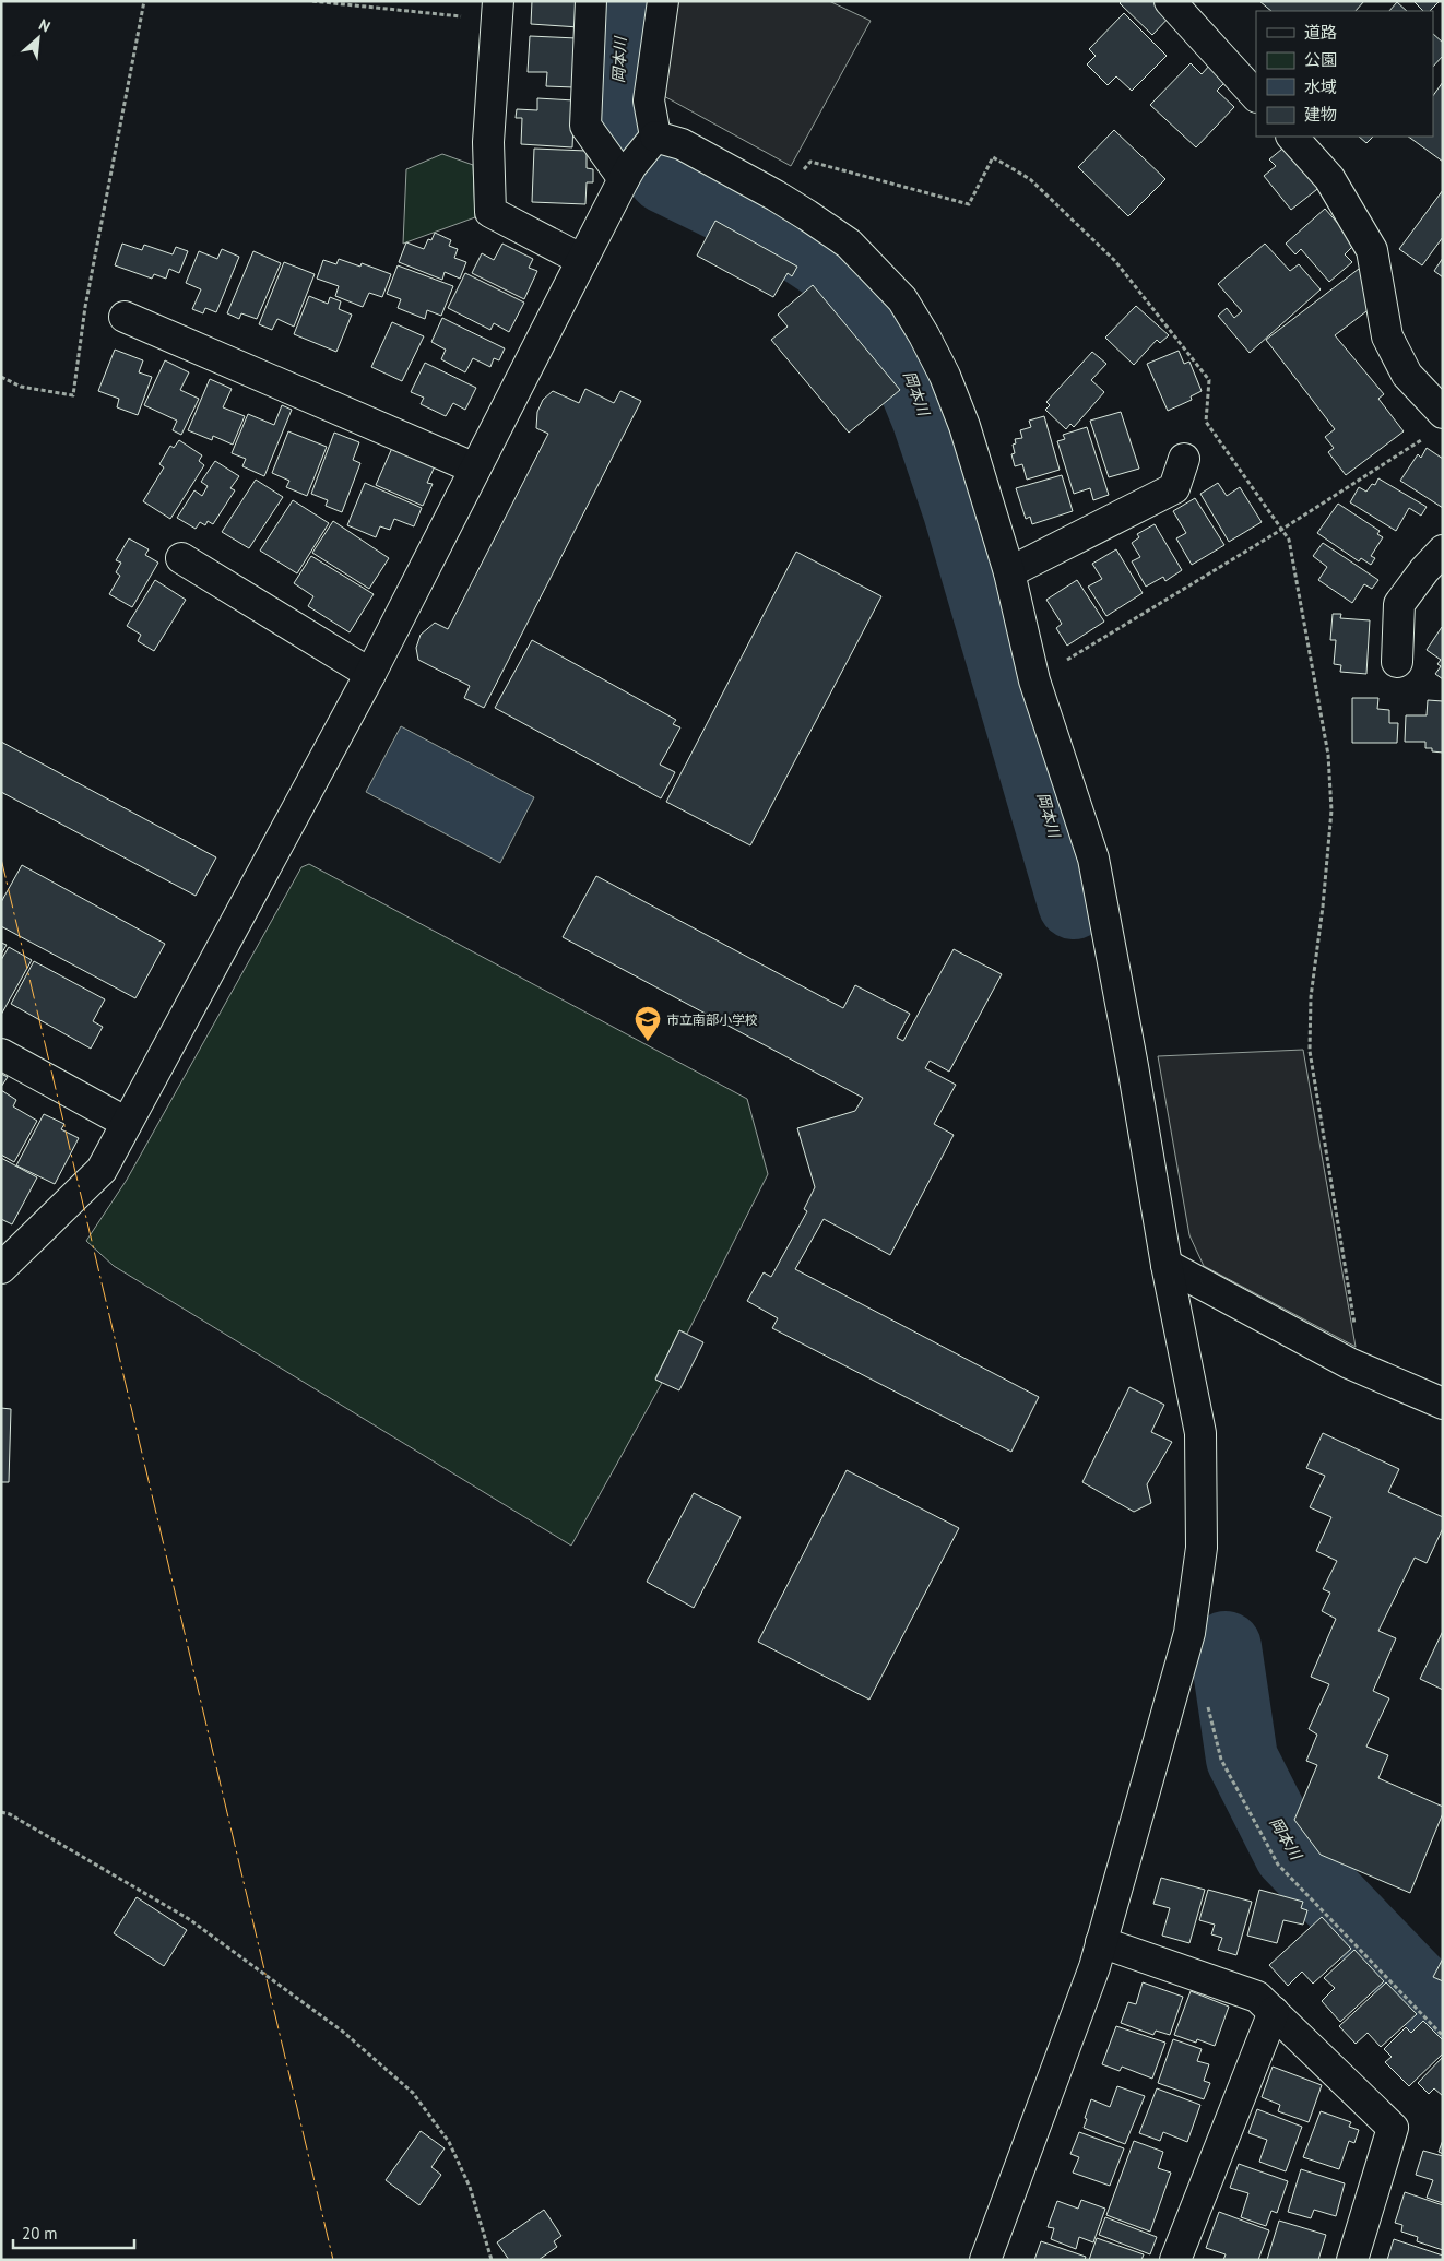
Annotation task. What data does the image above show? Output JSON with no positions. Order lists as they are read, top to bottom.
{
  "water": ["岡本川"],
  "places": {
    "school or university": ["市立南部小学校"]
  },
  "legend": [
    "道路",
    "公園",
    "水域",
    "建物"
  ],
  "scale_bar": "20 m",
  "north": "top right"
}
